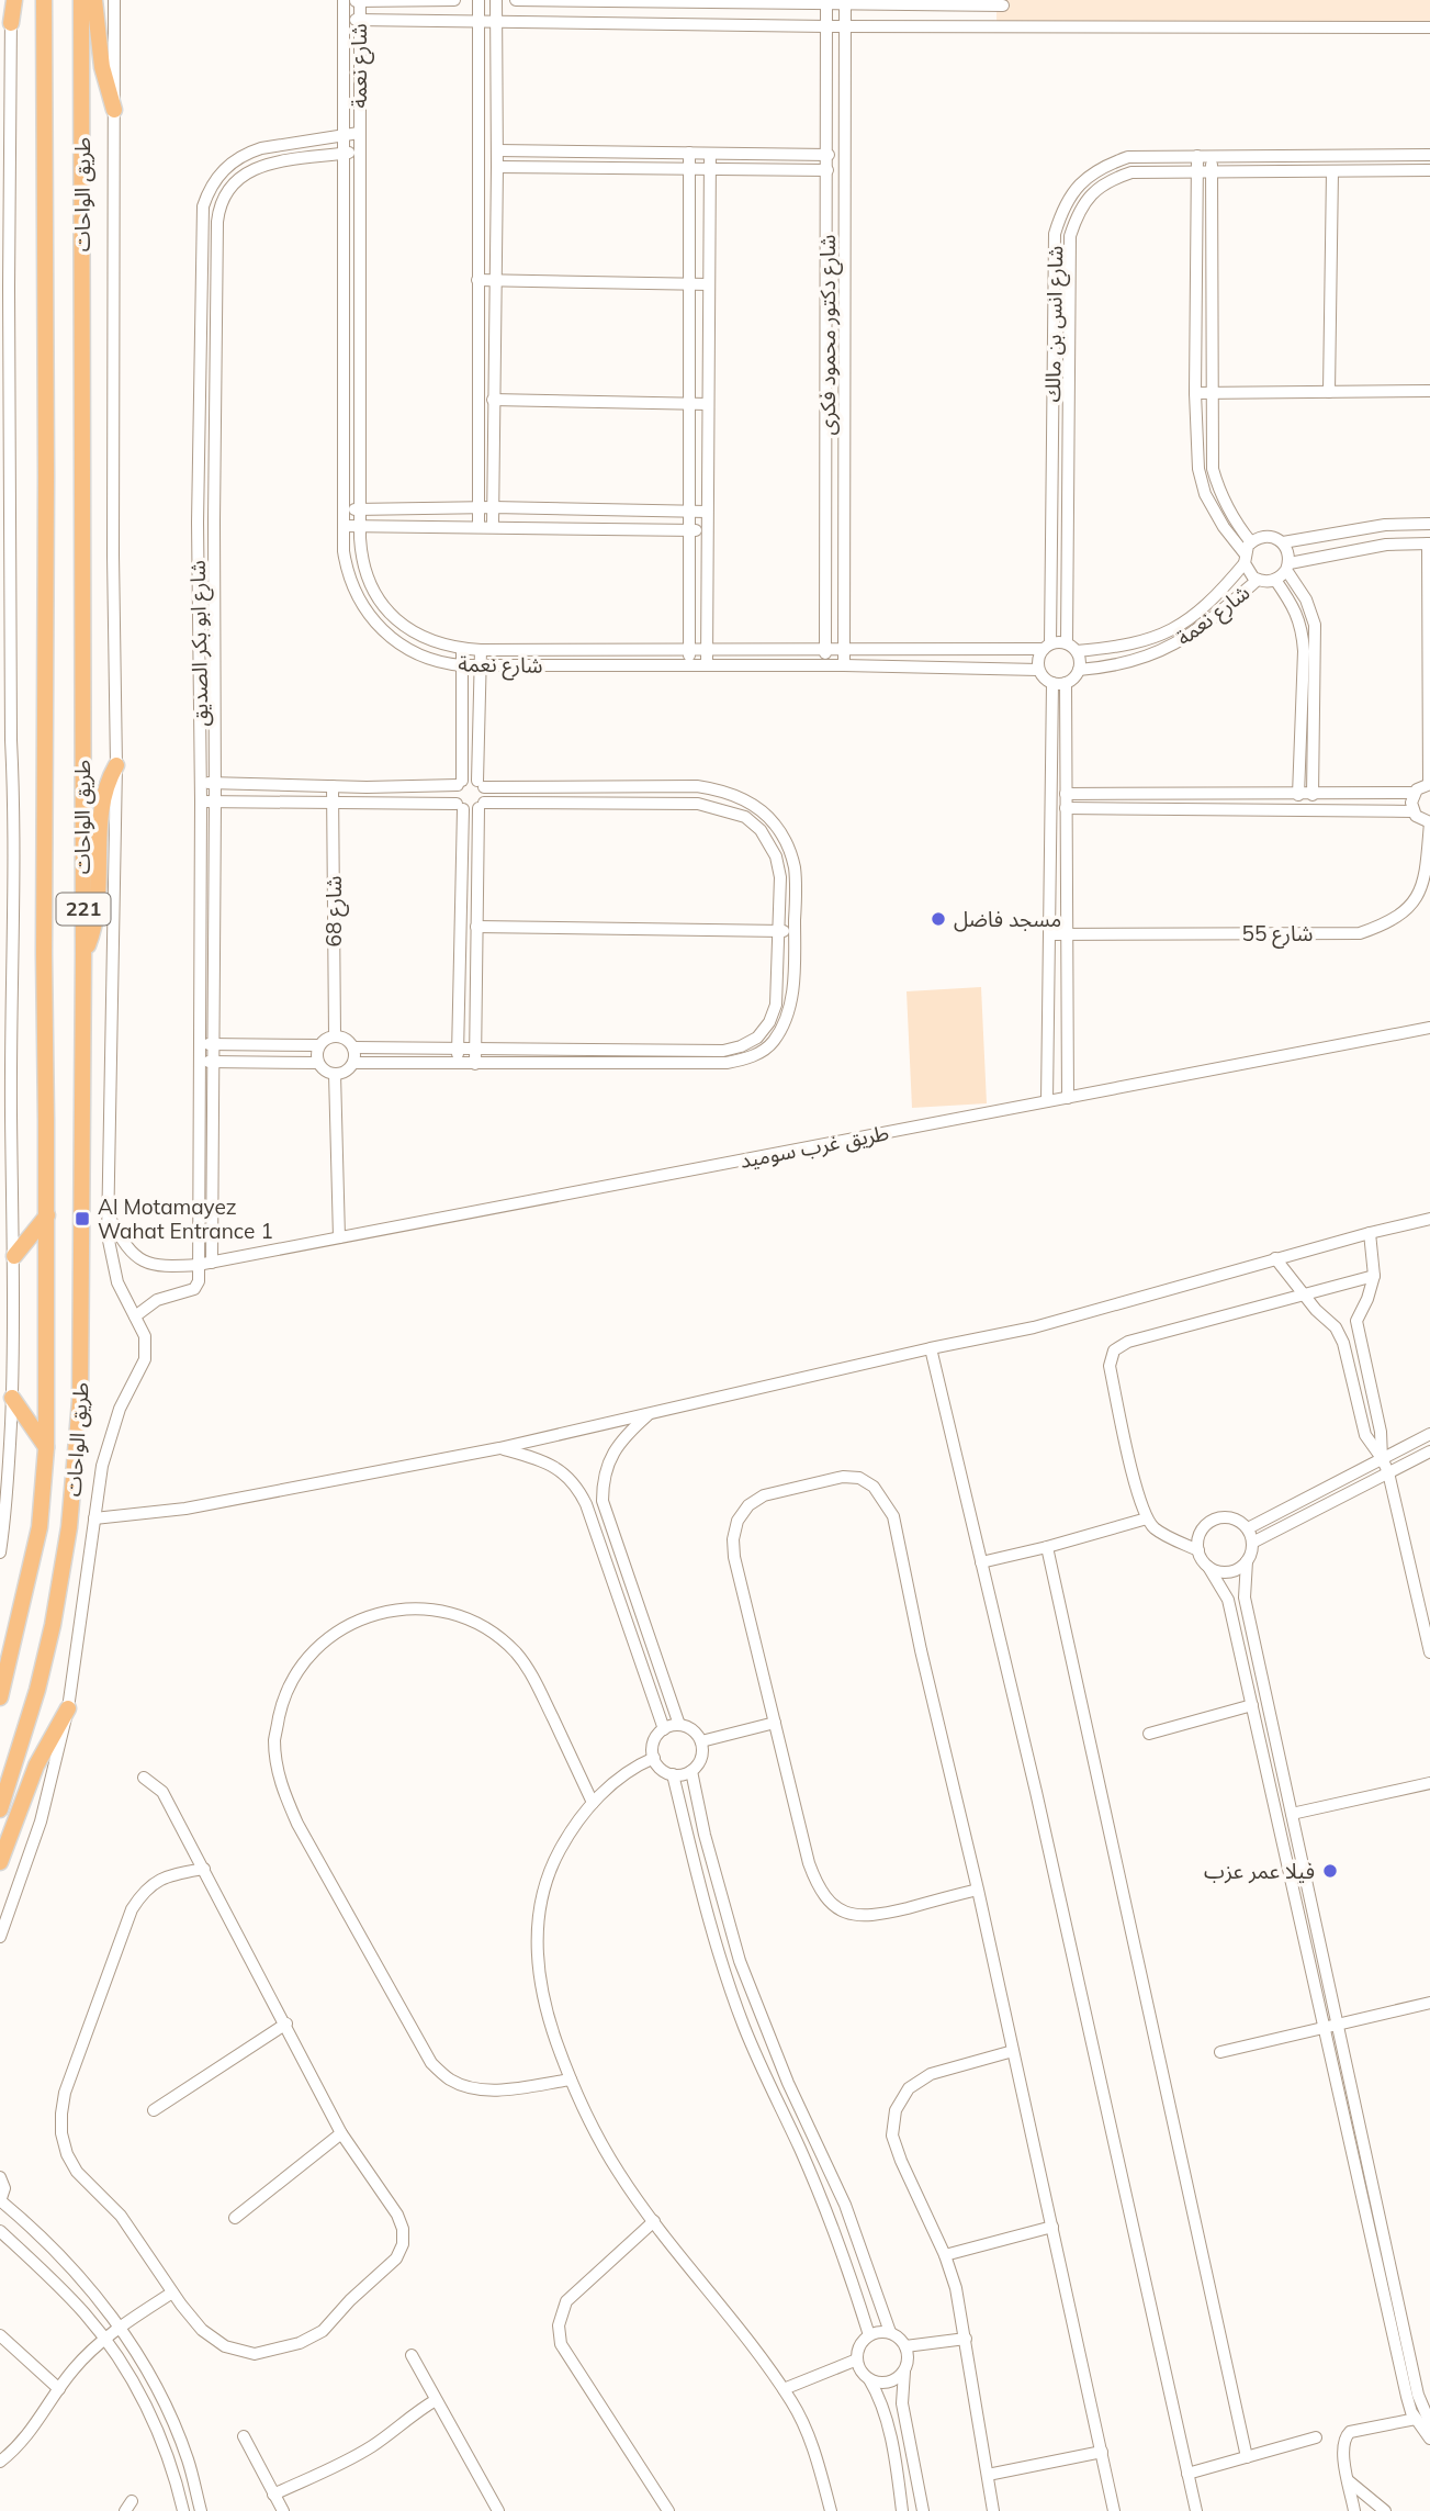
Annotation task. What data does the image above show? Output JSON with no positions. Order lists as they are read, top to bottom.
{
  "streets": {
    "highway": ["طريق الواحات", "221"],
    "street": [
      "شارع نعمة",
      "شارع انس بن مالك",
      "شارع دكتور محمود فكرى",
      "شارع ابو بكر الصديق",
      "شارع 68",
      "شارع 55",
      "طريق غرب سوميد"
    ]
  },
  "crossings": [
    ["شارع نعمة", "شارع انس بن مالك"],
    ["شارع نعمة", "شارع دكتور محمود فكرى"],
    ["شارع نعمة", "شارع ابو بكر الصديق"],
    ["شارع ابو بكر الصديق", "طريق غرب سوميد"]
  ],
  "places": {
    "other": ["مسجد فاضل", "فيلا عمر عزب"],
    "transit": ["Al Motamayez Wahat Entrance 1"]
  }
}
